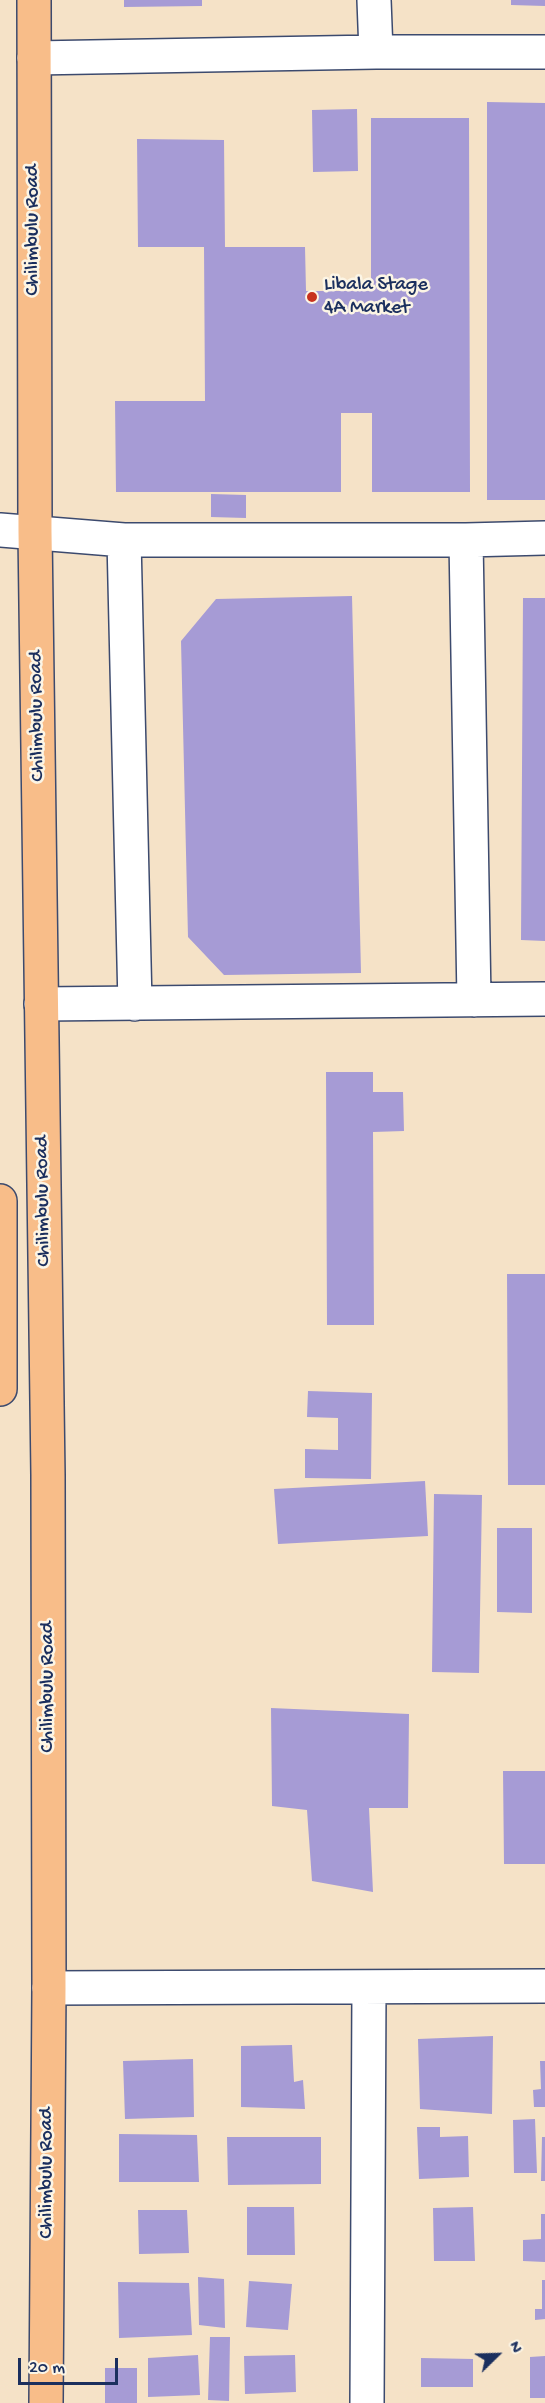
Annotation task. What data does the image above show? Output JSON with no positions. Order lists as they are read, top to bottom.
{
  "streets": {
    "main road": ["Chilimbulu Road"]
  },
  "places": ["Libala Stage 4A Market"],
  "scale_bar": "20 m",
  "north": "top right"
}
